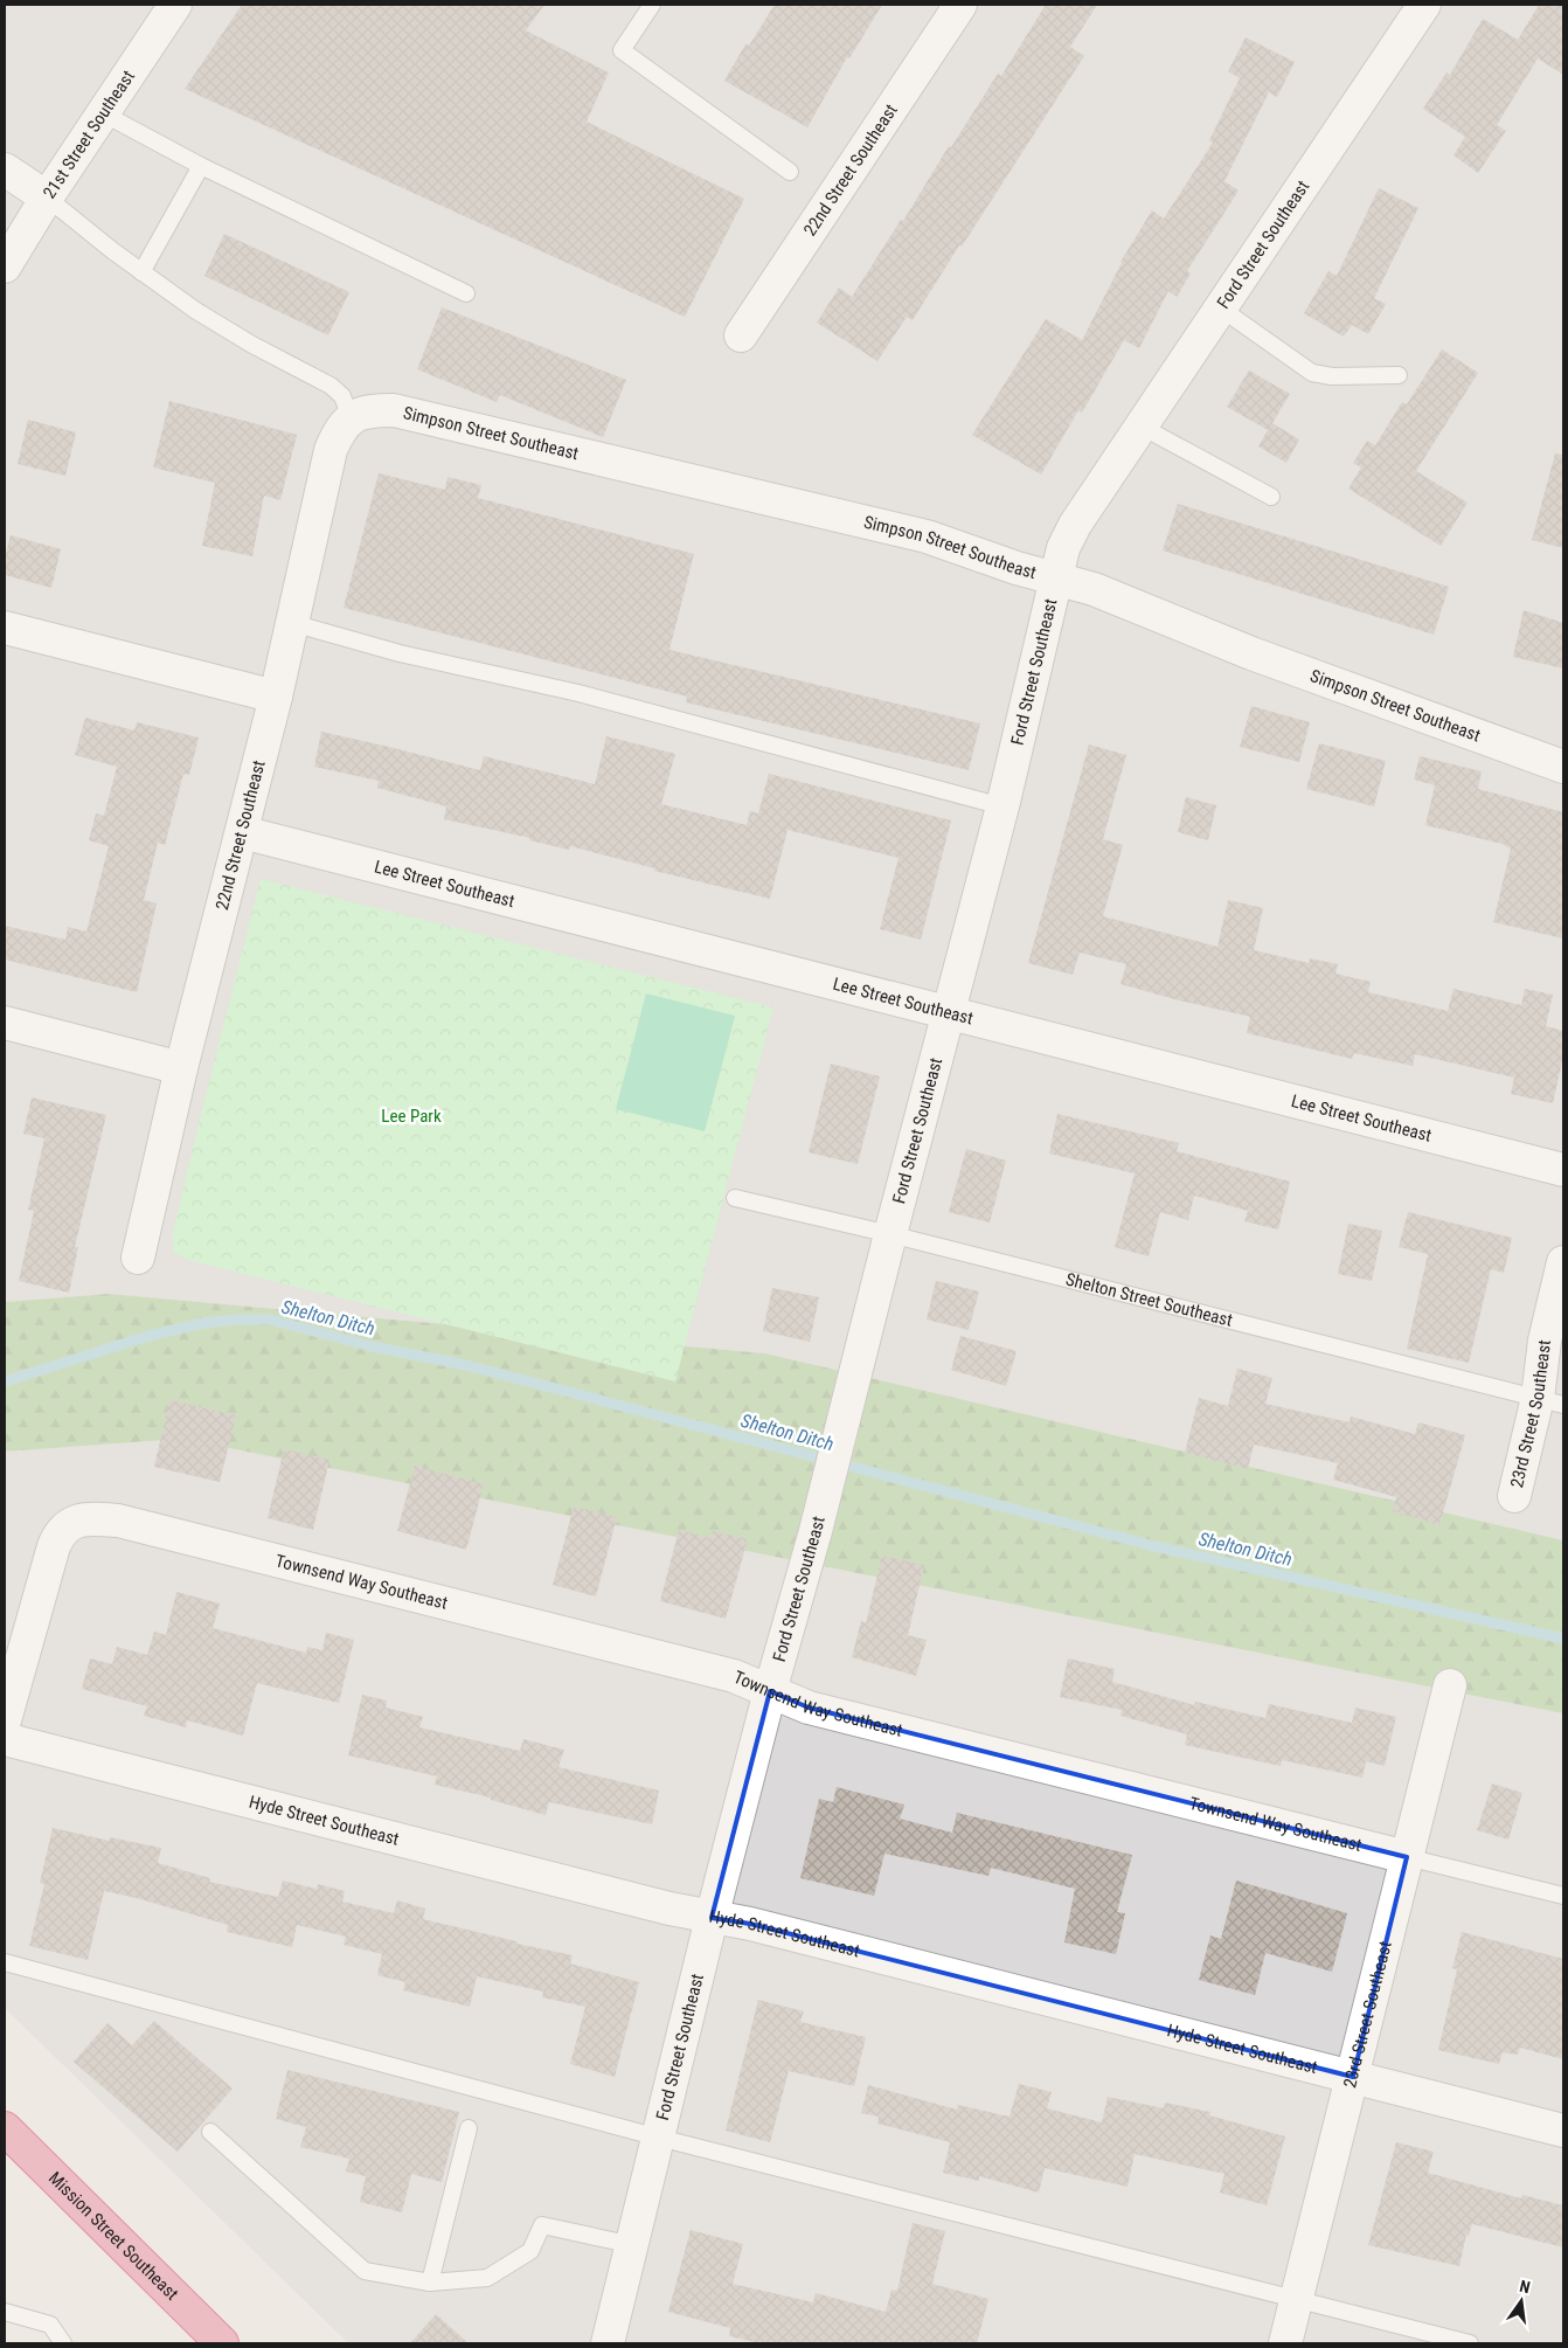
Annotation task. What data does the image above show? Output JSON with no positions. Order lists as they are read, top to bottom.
{
  "streets": {
    "highway": ["Mission Street Southeast"],
    "street": [
      "21st Street Southeast",
      "22nd Street Southeast",
      "Ford Street Southeast",
      "Simpson Street Southeast",
      "Lee Street Southeast",
      "23rd Street Southeast",
      "Townsend Way Southeast",
      "Hyde Street Southeast"
    ],
    "lane": ["Shelton Street Southeast"]
  },
  "crossings": [
    ["22nd Street Southeast", "Simpson Street Southeast"],
    ["22nd Street Southeast", "Lee Street Southeast"],
    ["Ford Street Southeast", "Simpson Street Southeast"],
    ["Ford Street Southeast", "Lee Street Southeast"],
    ["Ford Street Southeast", "Shelton Street Southeast"],
    ["Ford Street Southeast", "Townsend Way Southeast"],
    ["Ford Street Southeast", "Hyde Street Southeast"],
    ["Shelton Street Southeast", "23rd Street Southeast"],
    ["23rd Street Southeast", "Townsend Way Southeast"],
    ["23rd Street Southeast", "Hyde Street Southeast"]
  ],
  "water": ["Shelton Ditch"],
  "parks": ["Lee Park"],
  "north": "top"
}
